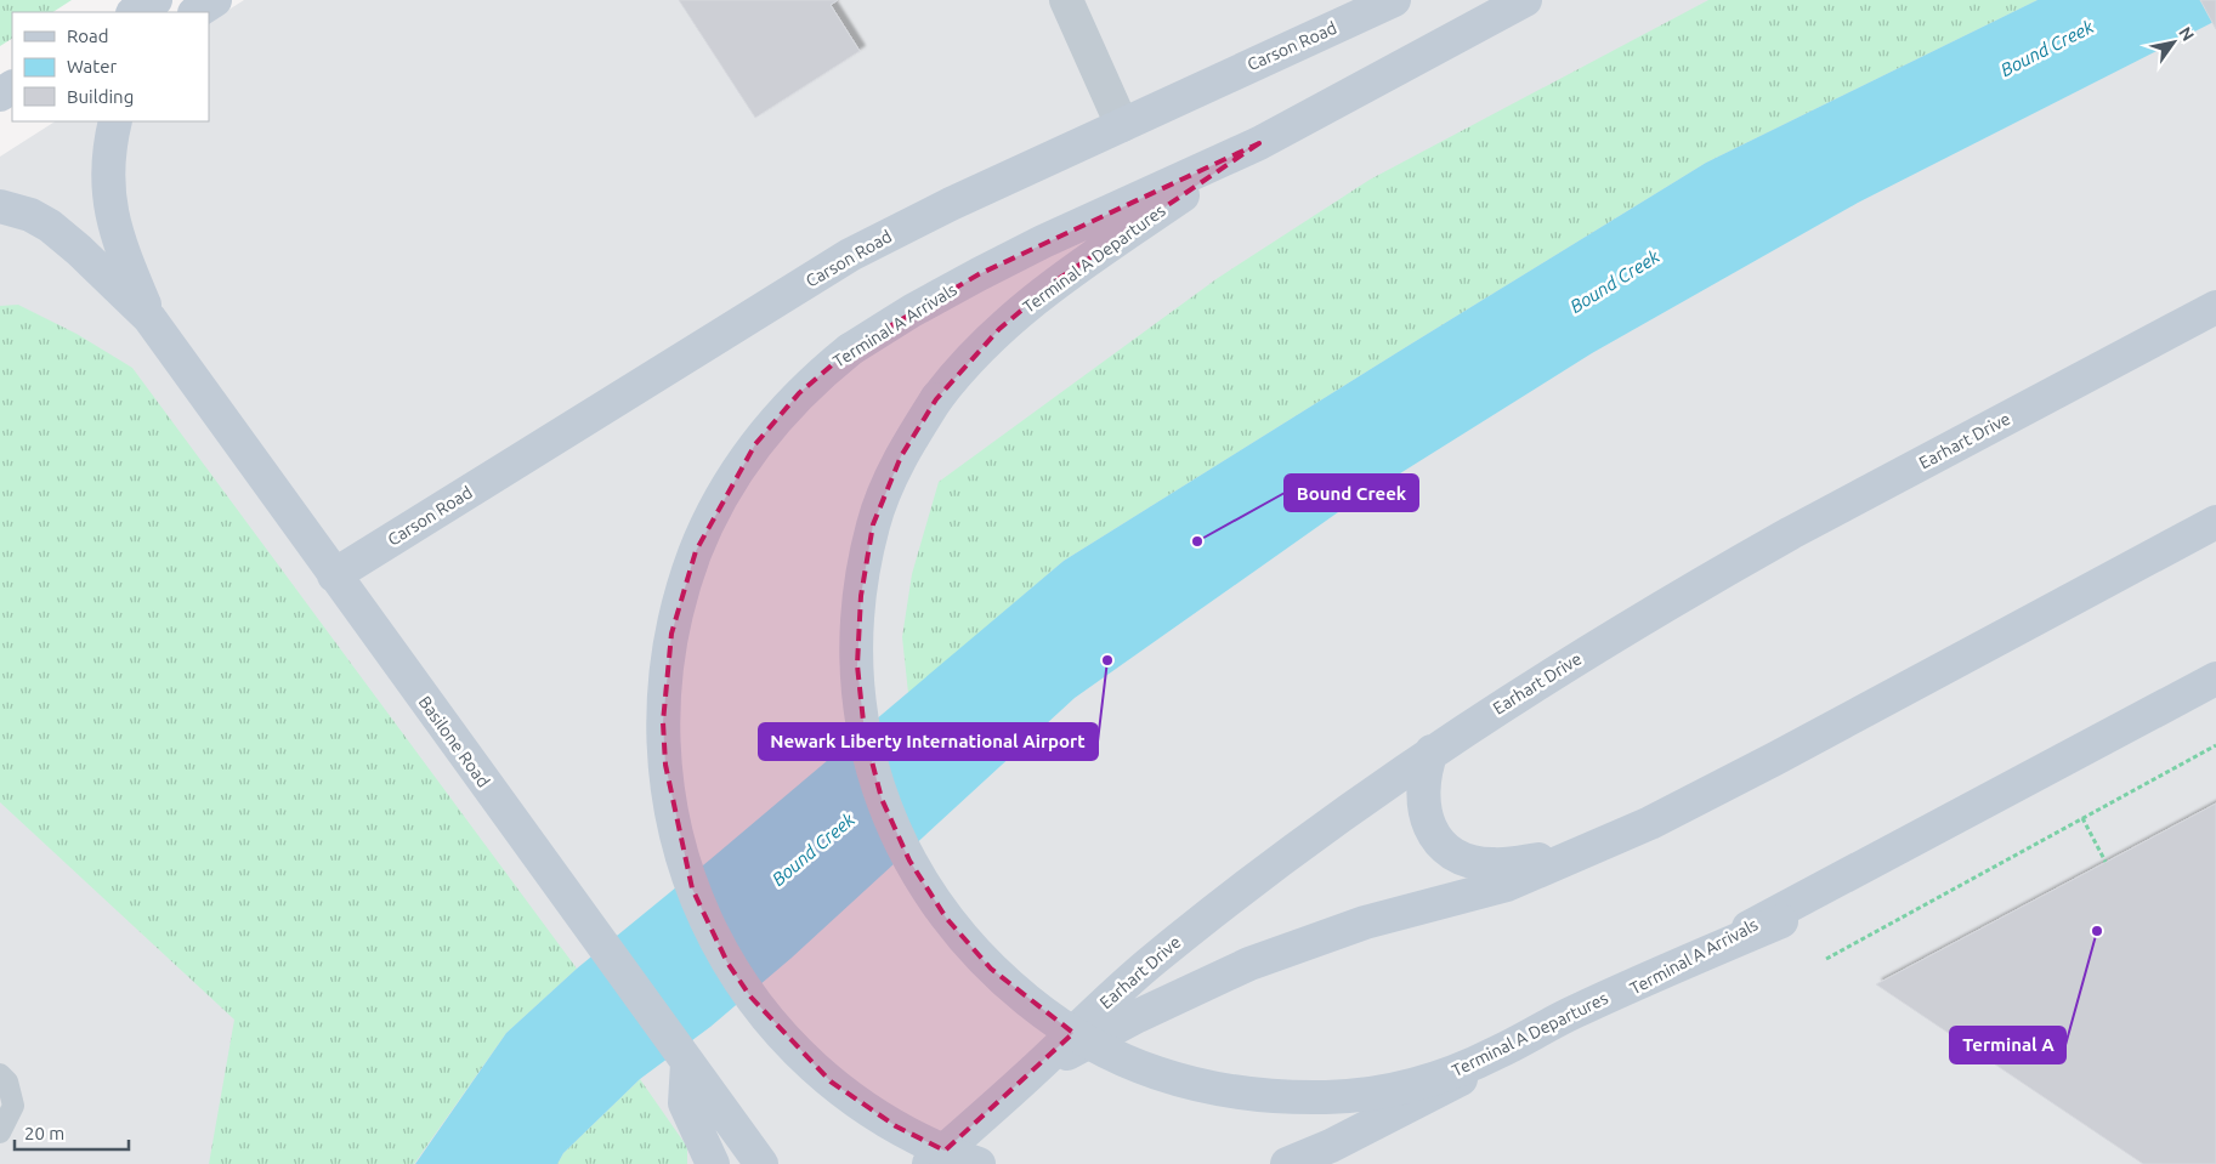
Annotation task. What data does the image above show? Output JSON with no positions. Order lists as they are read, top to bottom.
{
  "streets": {
    "street": [
      "Carson Road",
      "Terminal A Departures",
      "Terminal A Arrivals",
      "Earhart Drive",
      "Basilone Road"
    ]
  },
  "crossings": [
    ["Carson Road", "Basilone Road"],
    ["Terminal A Departures", "Terminal A Arrivals"]
  ],
  "water": ["Bound Creek"],
  "places": ["Bound Creek", "Newark Liberty International Airport", "Terminal A"],
  "legend": ["Road", "Water", "Building"],
  "scale_bar": "20 m",
  "north": "top right"
}
